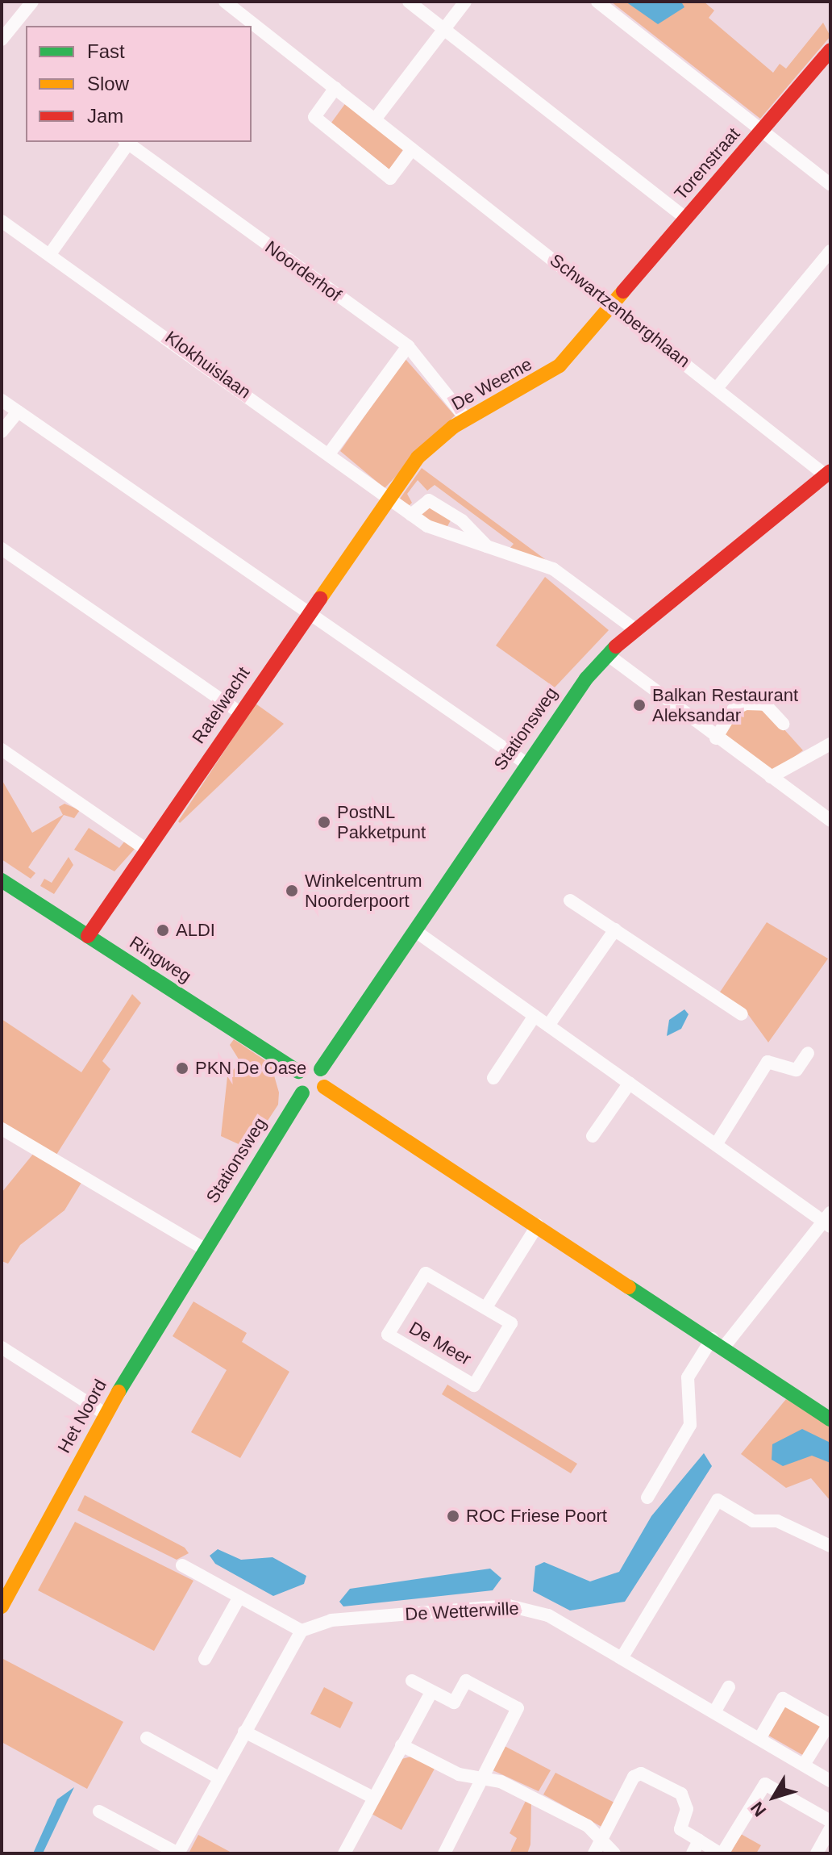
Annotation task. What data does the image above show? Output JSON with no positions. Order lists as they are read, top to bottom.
{
  "streets": {
    "street": [
      "Torenstraat",
      "Noorderhof",
      "Schwartzenberghlaan",
      "Klokhuislaan",
      "De Weeme",
      "Ratelwacht",
      "Stationsweg",
      "Ringweg",
      "De Meer",
      "Het Noord",
      "De Wetterwille"
    ]
  },
  "crossings": [
    ["Torenstraat", "Schwartzenberghlaan"],
    ["Torenstraat", "De Weeme"],
    ["Noorderhof", "De Weeme"],
    ["Schwartzenberghlaan", "De Weeme"],
    ["Schwartzenberghlaan", "Stationsweg"],
    ["Klokhuislaan", "De Weeme"],
    ["Klokhuislaan", "Ratelwacht"],
    ["Klokhuislaan", "Stationsweg"],
    ["De Weeme", "Ratelwacht"],
    ["Ratelwacht", "Ringweg"],
    ["Stationsweg", "Het Noord"]
  ],
  "places": [
    "Balkan Restaurant Aleksandar",
    "PostNL Pakketpunt",
    "Winkelcentrum Noorderpoort",
    "ALDI",
    "PKN De Oase",
    "ROC Friese Poort"
  ],
  "legend": ["Fast", "Slow", "Jam"],
  "north": "bottom left"
}
